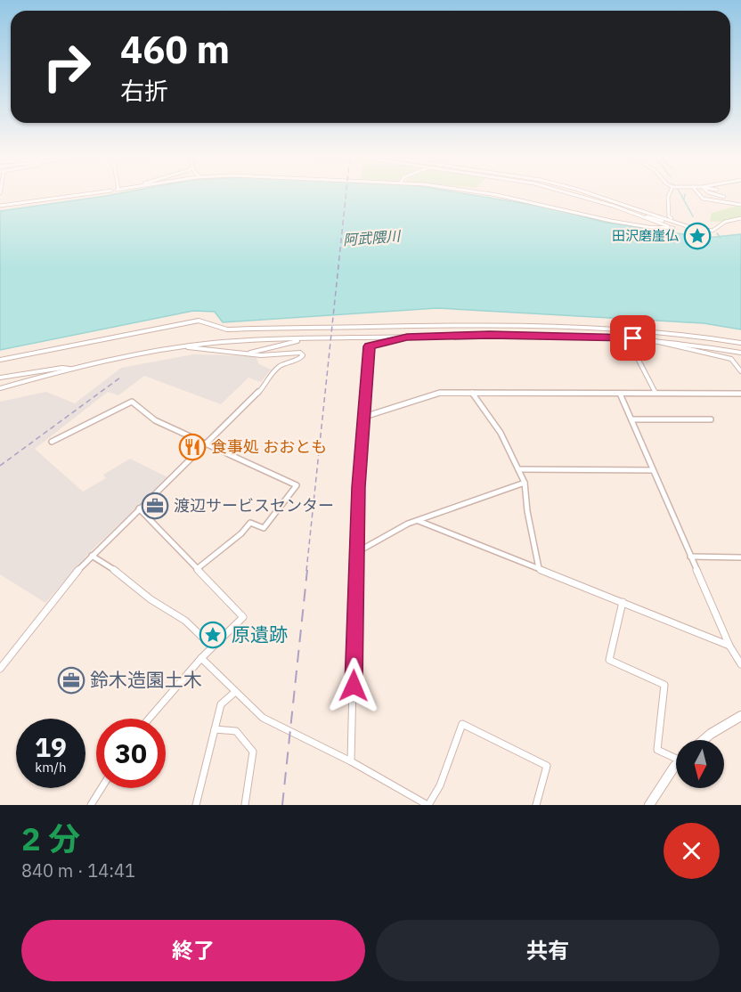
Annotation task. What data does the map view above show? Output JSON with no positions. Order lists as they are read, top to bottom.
{
  "water": ["阿武隈川"],
  "places": {
    "place": ["田沢磨崖仏", "原遺跡"],
    "restaurant": ["食事処 おおとも"],
    "office": ["渡辺サービスセンター", "鈴木造園土木"]
  },
  "north": "bottom",
  "page": {
    "turn": ["460 m", "右折"],
    "speed": "19 km/h",
    "limit": "30",
    "heading": ["2 分", "840 m · 14:41"],
    "buttons": ["終了", "共有"]
  }
}
